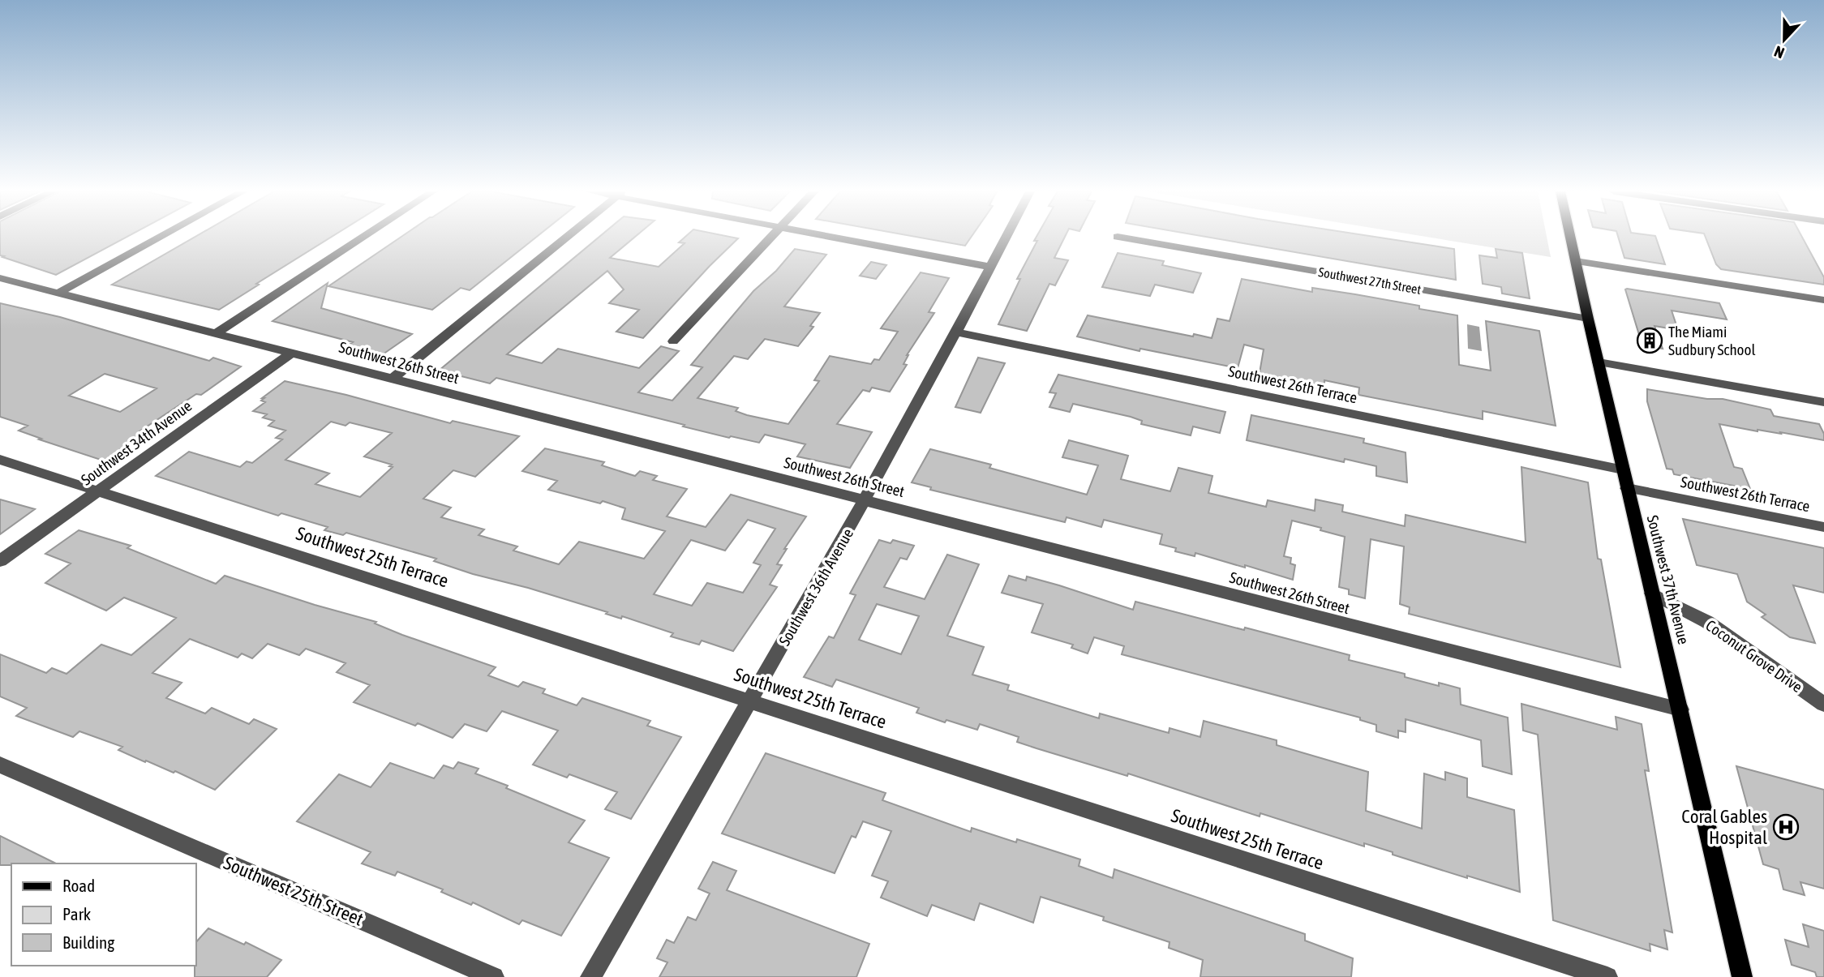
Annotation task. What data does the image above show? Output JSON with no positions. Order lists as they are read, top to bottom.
{
  "streets": {
    "main road": ["Southwest 37th Avenue"],
    "street": [
      "Southwest 27th Street",
      "Southwest 26th Street",
      "Southwest 26th Terrace",
      "Southwest 34th Avenue",
      "Southwest 25th Terrace",
      "Southwest 36th Avenue",
      "Coconut Grove Drive",
      "Southwest 25th Street"
    ]
  },
  "crossings": [
    ["Southwest 27th Street", "Southwest 37th Avenue"],
    ["Southwest 26th Street", "Southwest 34th Avenue"],
    ["Southwest 26th Street", "Southwest 37th Avenue"],
    ["Southwest 26th Street", "Southwest 36th Avenue"],
    ["Southwest 26th Terrace", "Southwest 37th Avenue"],
    ["Southwest 26th Terrace", "Southwest 36th Avenue"],
    ["Southwest 34th Avenue", "Southwest 25th Terrace"],
    ["Southwest 25th Terrace", "Southwest 36th Avenue"],
    ["Southwest 37th Avenue", "Coconut Grove Drive"]
  ],
  "places": {
    "building": ["The Miami Sudbury School"],
    "hospital": ["Coral Gables Hospital"]
  },
  "legend": ["Road", "Park", "Building"],
  "north": "bottom"
}
